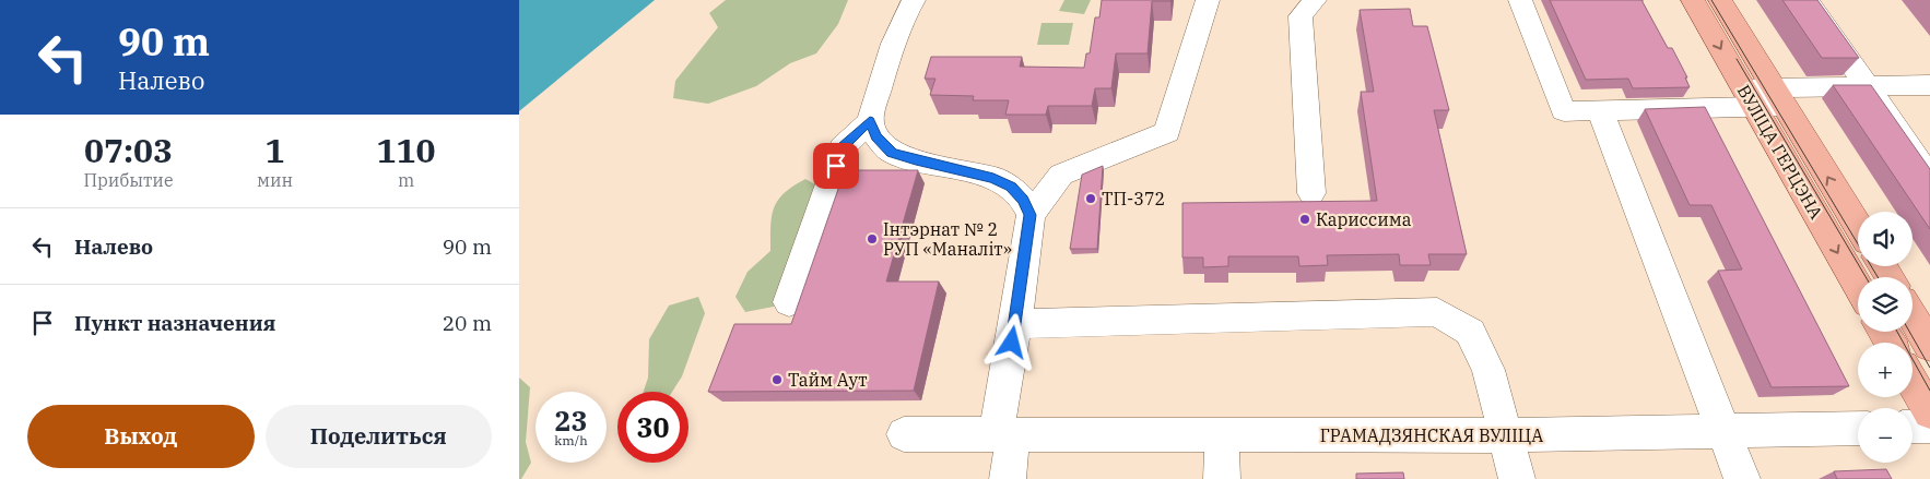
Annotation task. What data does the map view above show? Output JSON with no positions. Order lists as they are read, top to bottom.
{
  "streets": {
    "main road": ["ВУЛІЦА ГЕРЦЭНА"],
    "street": ["ГРАМАДЗЯНСКАЯ ВУЛІЦА"]
  },
  "places": [
    "ТП-372",
    "Кариссима",
    "Інтэрнат № 2 РУП «Маналіт»",
    "Тайм Аут"
  ],
  "page": {
    "turn": ["90 m", "Налево"],
    "eta": [
      "07:03",
      "Прибытие",
      "1",
      "мин",
      "110",
      "m"
    ],
    "list": [
      {
        "name": "Налево",
        "value": "90 m"
      },
      {
        "name": "Пункт назначения",
        "value": "20 m"
      }
    ],
    "map_buttons": ["+", "−"],
    "speed": "23 km/h",
    "limit": "30",
    "buttons": ["Выход", "Поделиться"]
  }
}
